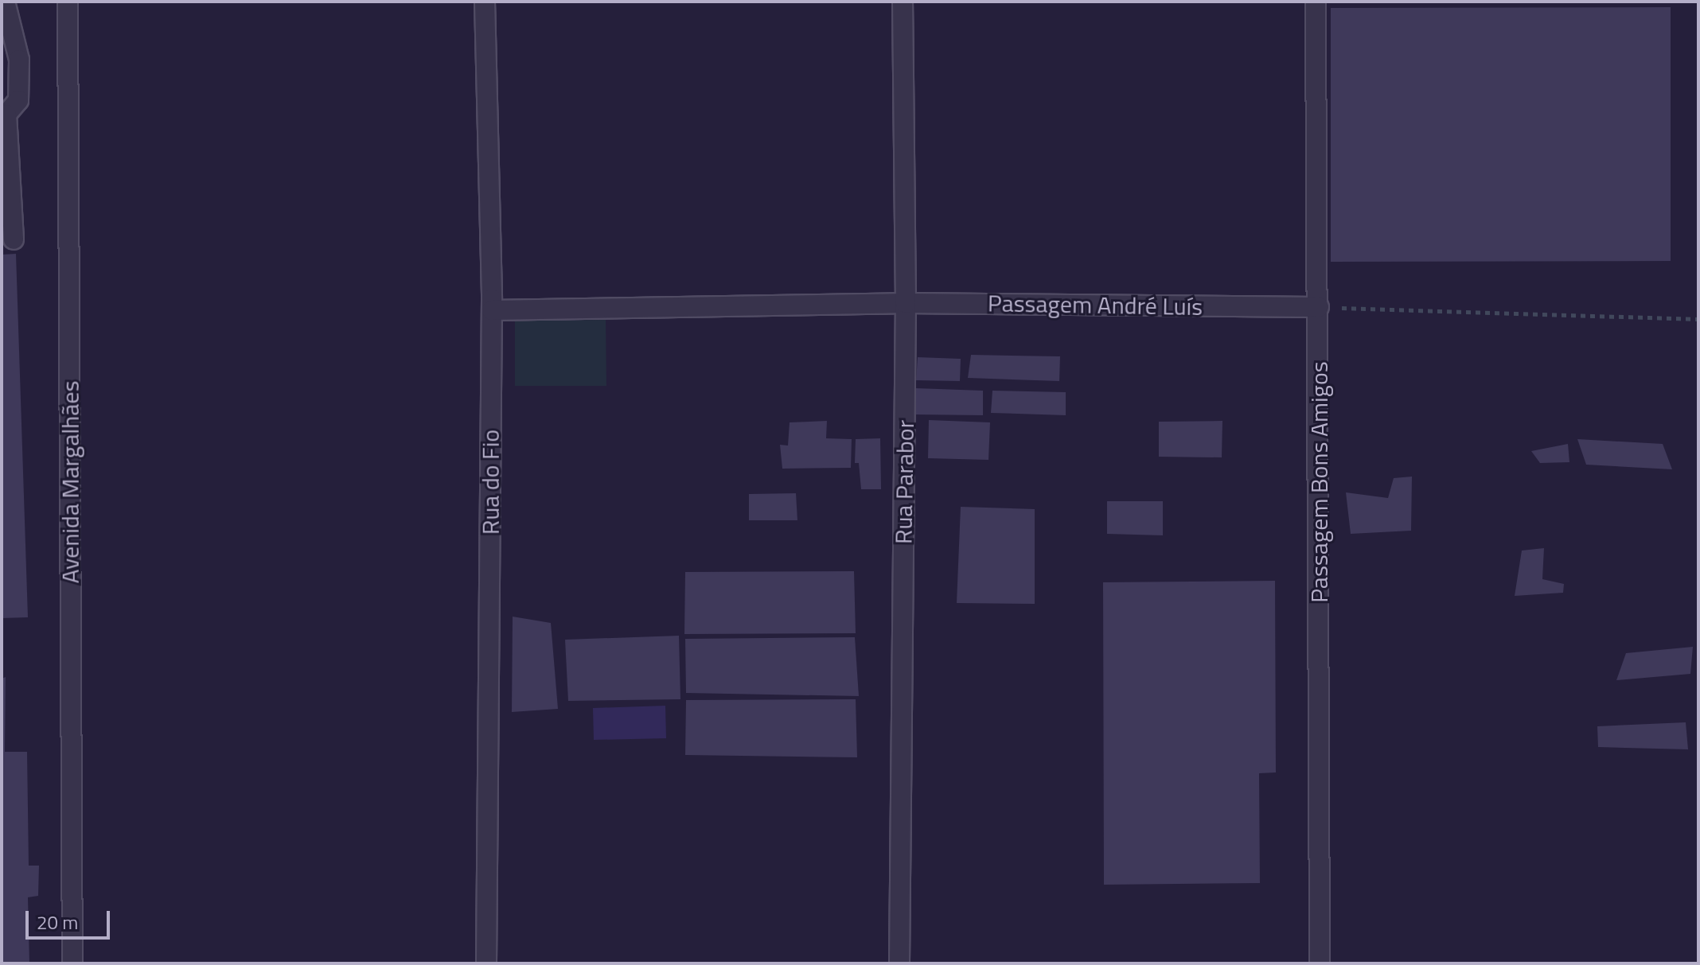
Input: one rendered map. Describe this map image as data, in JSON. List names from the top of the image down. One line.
{"streets":{"street":["Passagem André Luís","Avenida Margalhães","Rua do Fio","Rua Parabor","Passagem Bons Amigos"]},"crossings":[["Passagem André Luís","Rua do Fio"],["Passagem André Luís","Rua Parabor"],["Passagem André Luís","Passagem Bons Amigos"]],"scale_bar":"20 m"}
